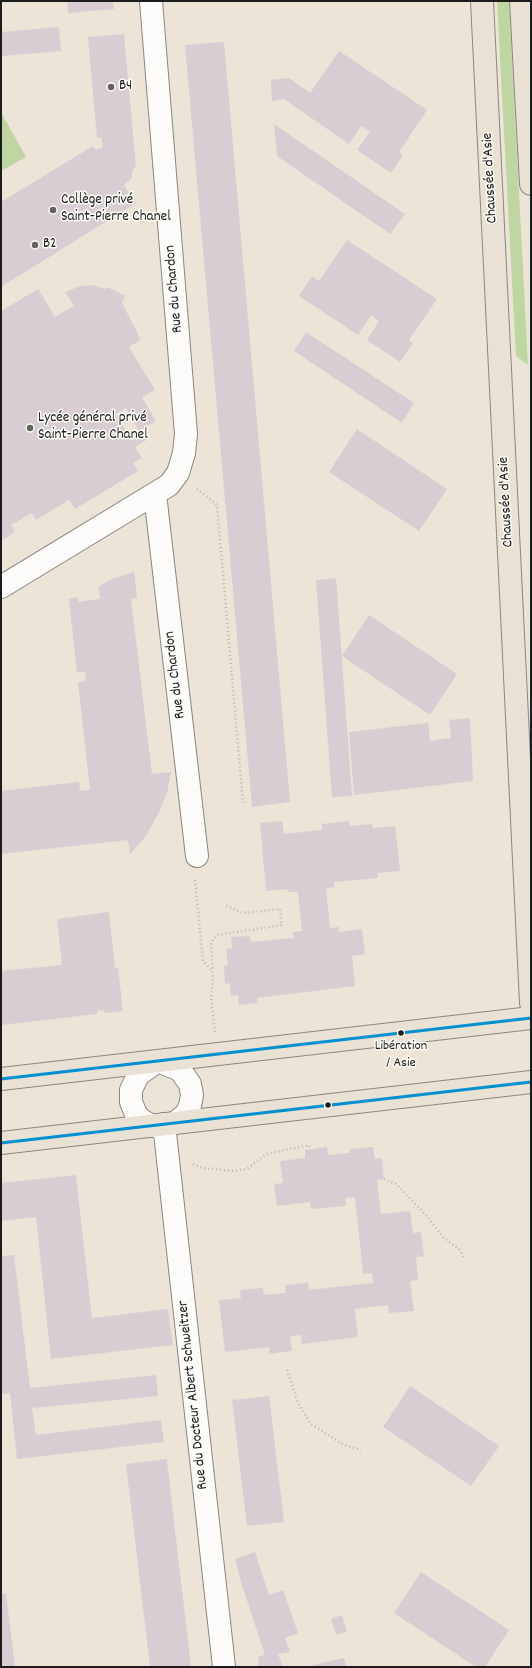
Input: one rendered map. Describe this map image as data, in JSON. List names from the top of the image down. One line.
{"streets":{"main road":["Chaussée d'Asie"],"street":["Rue du Chardon","Rue du Docteur Albert Schweitzer"]},"places":["B4","Collège privé Saint-Pierre Chanel","B2","Lycée général privé Saint-Pierre Chanel","Libération / Asie"]}
